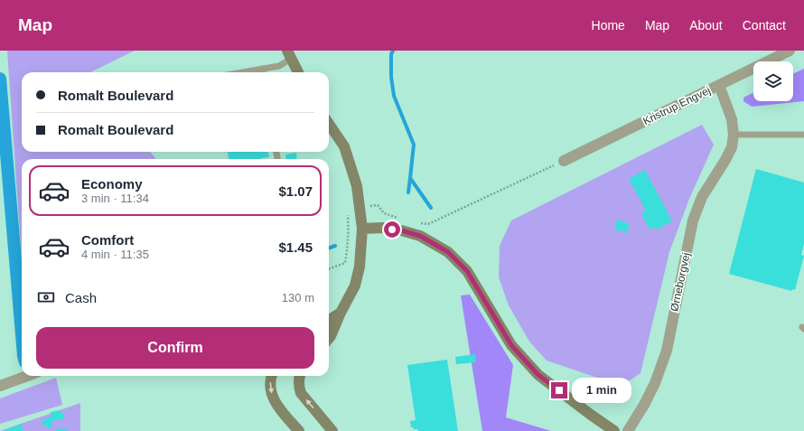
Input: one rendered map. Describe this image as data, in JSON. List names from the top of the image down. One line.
{"streets":{"street":["Kristrup Engvej","Ørneborgvej"]},"crossings":[["Kristrup Engvej","Ørneborgvej"]],"page":{"header":"Map","nav":["Home","Map","About","Contact"],"banner":["Romalt Boulevard","Romalt Boulevard"],"list":[{"name":"Economy","note":"3 min · 11:34","value":"$1.07"},{"name":"Comfort","note":"4 min · 11:35","value":"$1.45"}],"pay":["Cash","130 m"],"buttons":"Confirm","bubble":"1 min"}}
